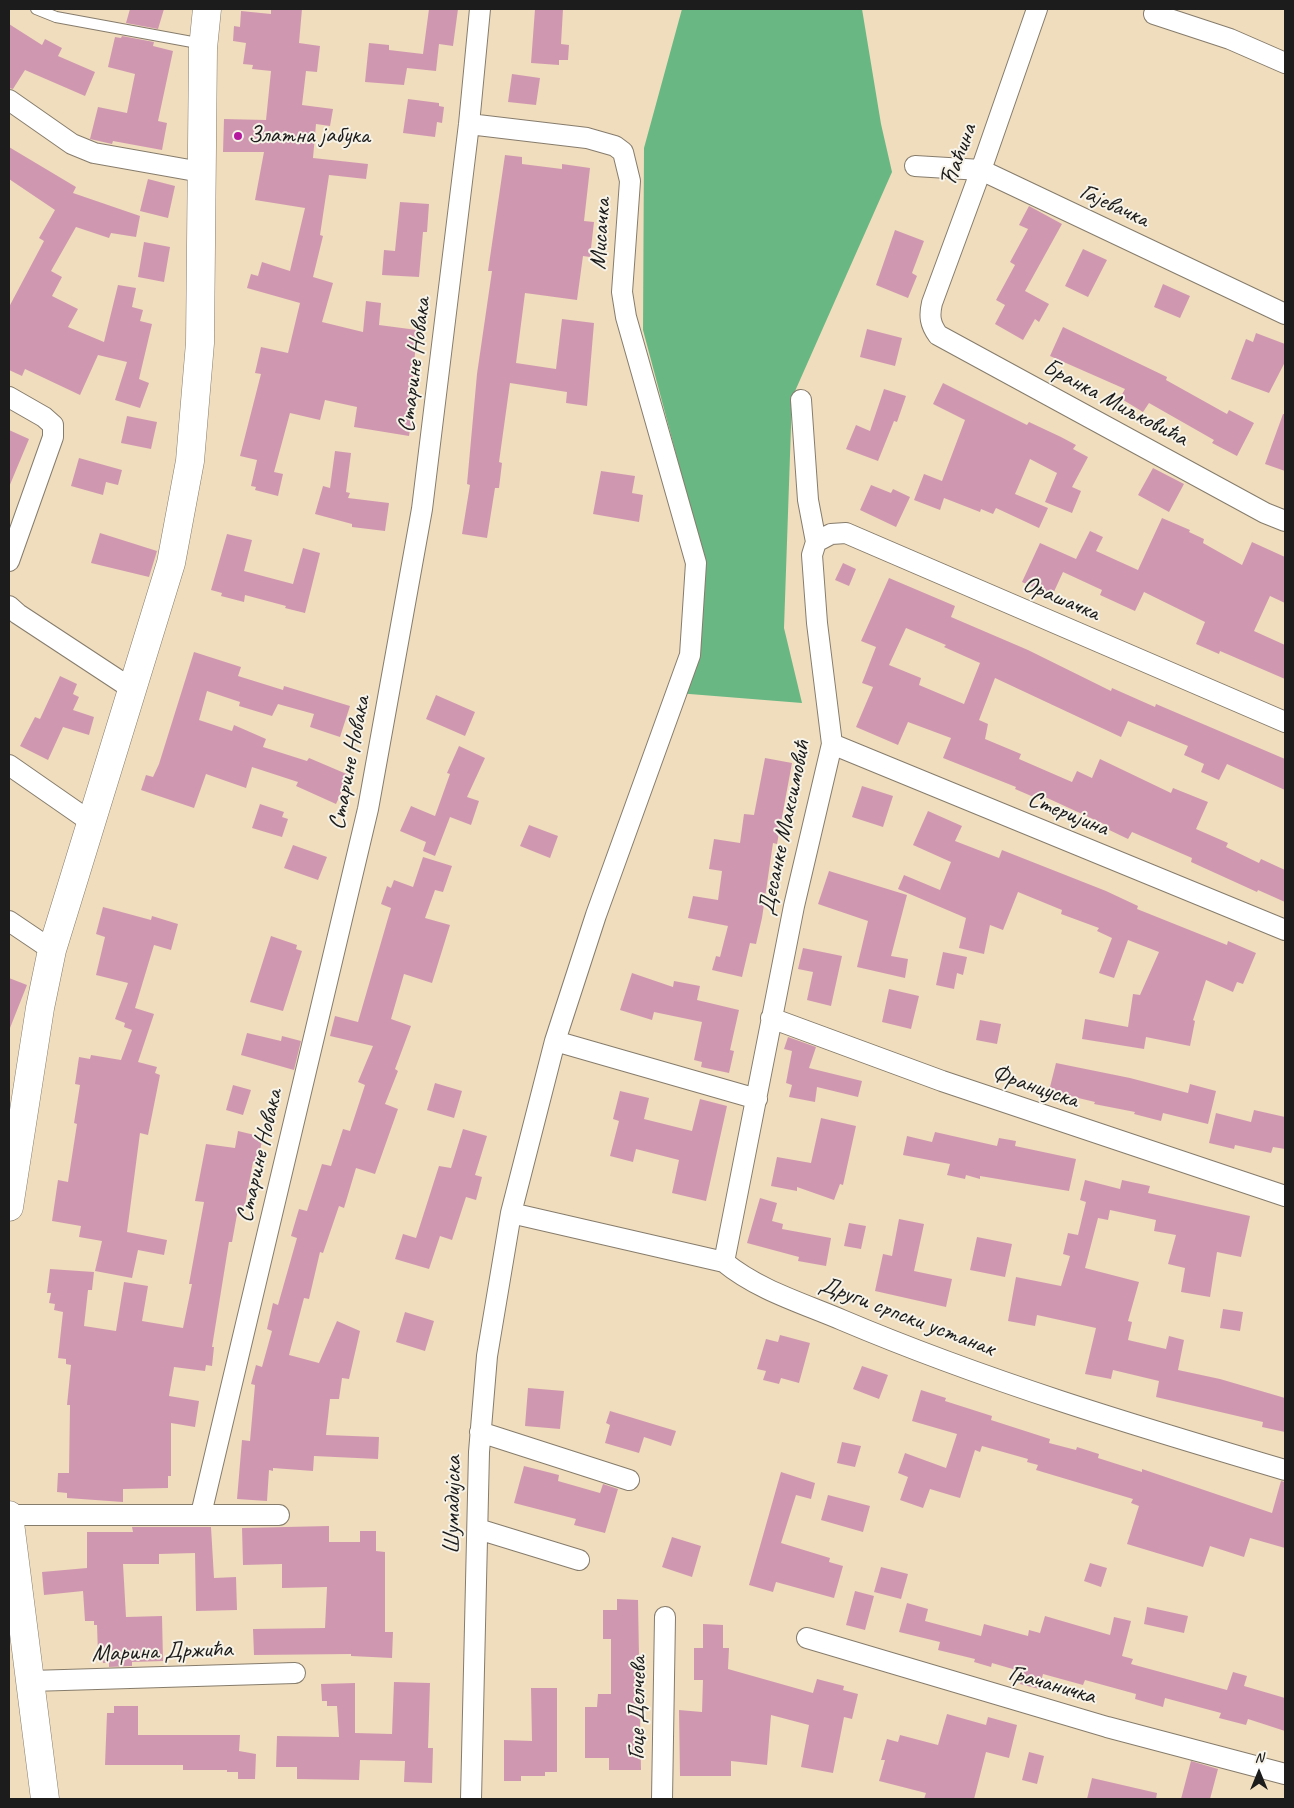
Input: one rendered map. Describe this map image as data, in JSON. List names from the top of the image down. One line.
{"streets":{"street":["Ћаћина","Гајевачка","Мисачка","Старине Новака","Бранка Миљковића","Орашачка","Стеријина","Десанке Максимовић","Француска","Други српски устанак","Шумадијска","Марина Држића","Грачаничка","Гоце Делчева"]},"crossings":[["Ћаћина","Гајевачка"],["Ћаћина","Бранка Миљковића"],["Мисачка","Старине Новака"],["Мисачка","Шумадијска"],["Орашачка","Десанке Максимовић"],["Стеријина","Десанке Максимовић"],["Десанке Максимовић","Француска"],["Десанке Максимовић","Други српски устанак"],["Други српски устанак","Шумадијска"]],"places":["Златна јабука"],"north":"top"}
